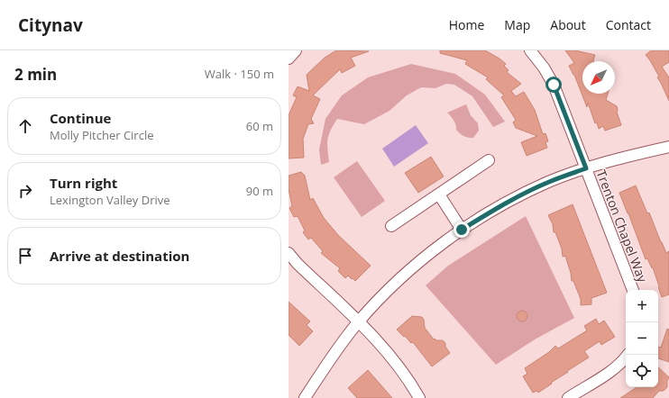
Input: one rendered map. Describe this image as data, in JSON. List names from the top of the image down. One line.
{"streets":{"street":["Trenton Chapel Way"]},"north":"bottom left","page":{"header":"Citynav","nav":["Home","Map","About","Contact"],"heading":["2 min","Walk · 150 m"],"list":[["Continue","Molly Pitcher Circle","60 m"],["Turn right","Lexington Valley Drive","90 m"],"Arrive at destination"],"map_buttons":["+","−"]}}
